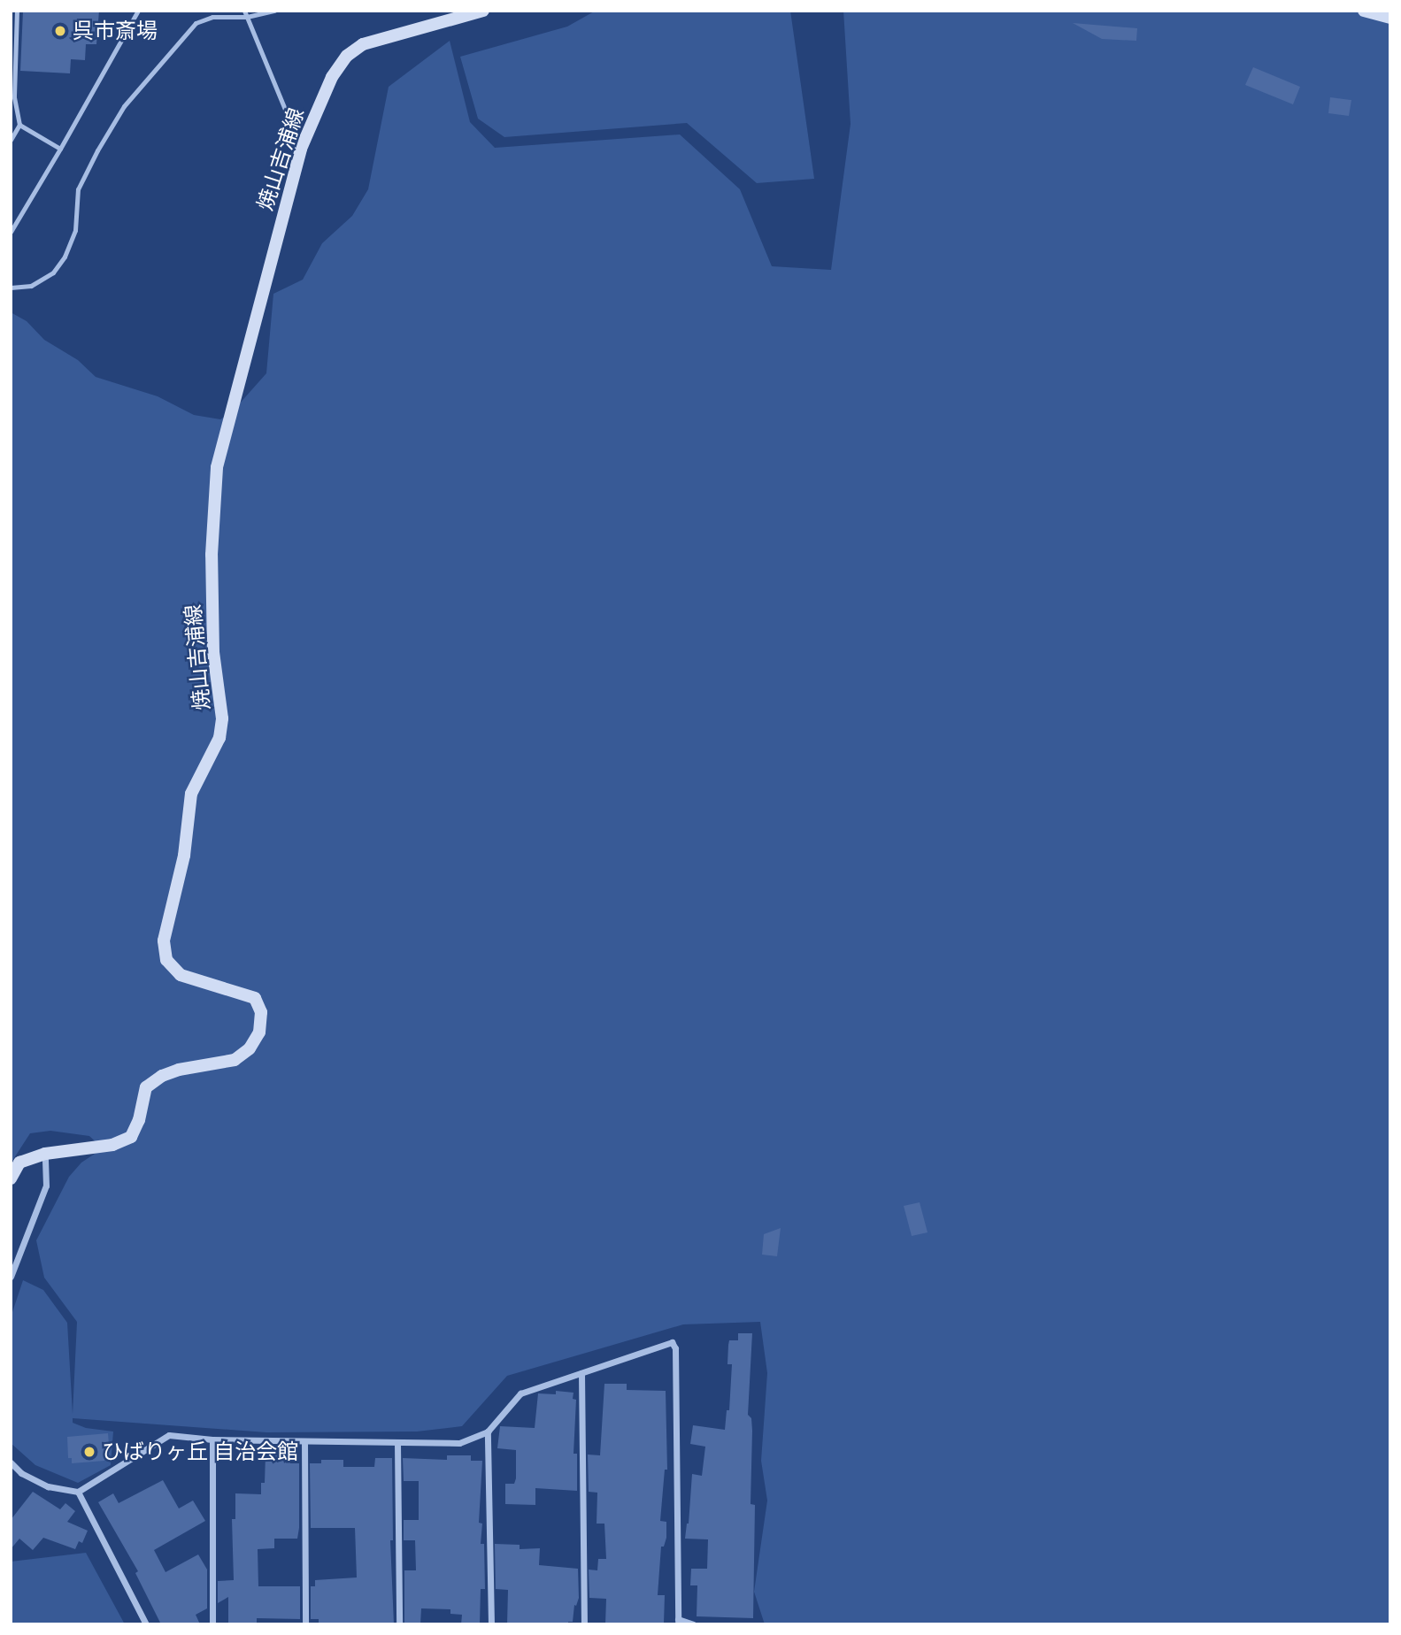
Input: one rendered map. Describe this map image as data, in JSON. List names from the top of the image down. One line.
{"streets":{"main road":["焼山吉浦線"]},"places":["呉市斎場","ひばりヶ丘 自治会館"]}
